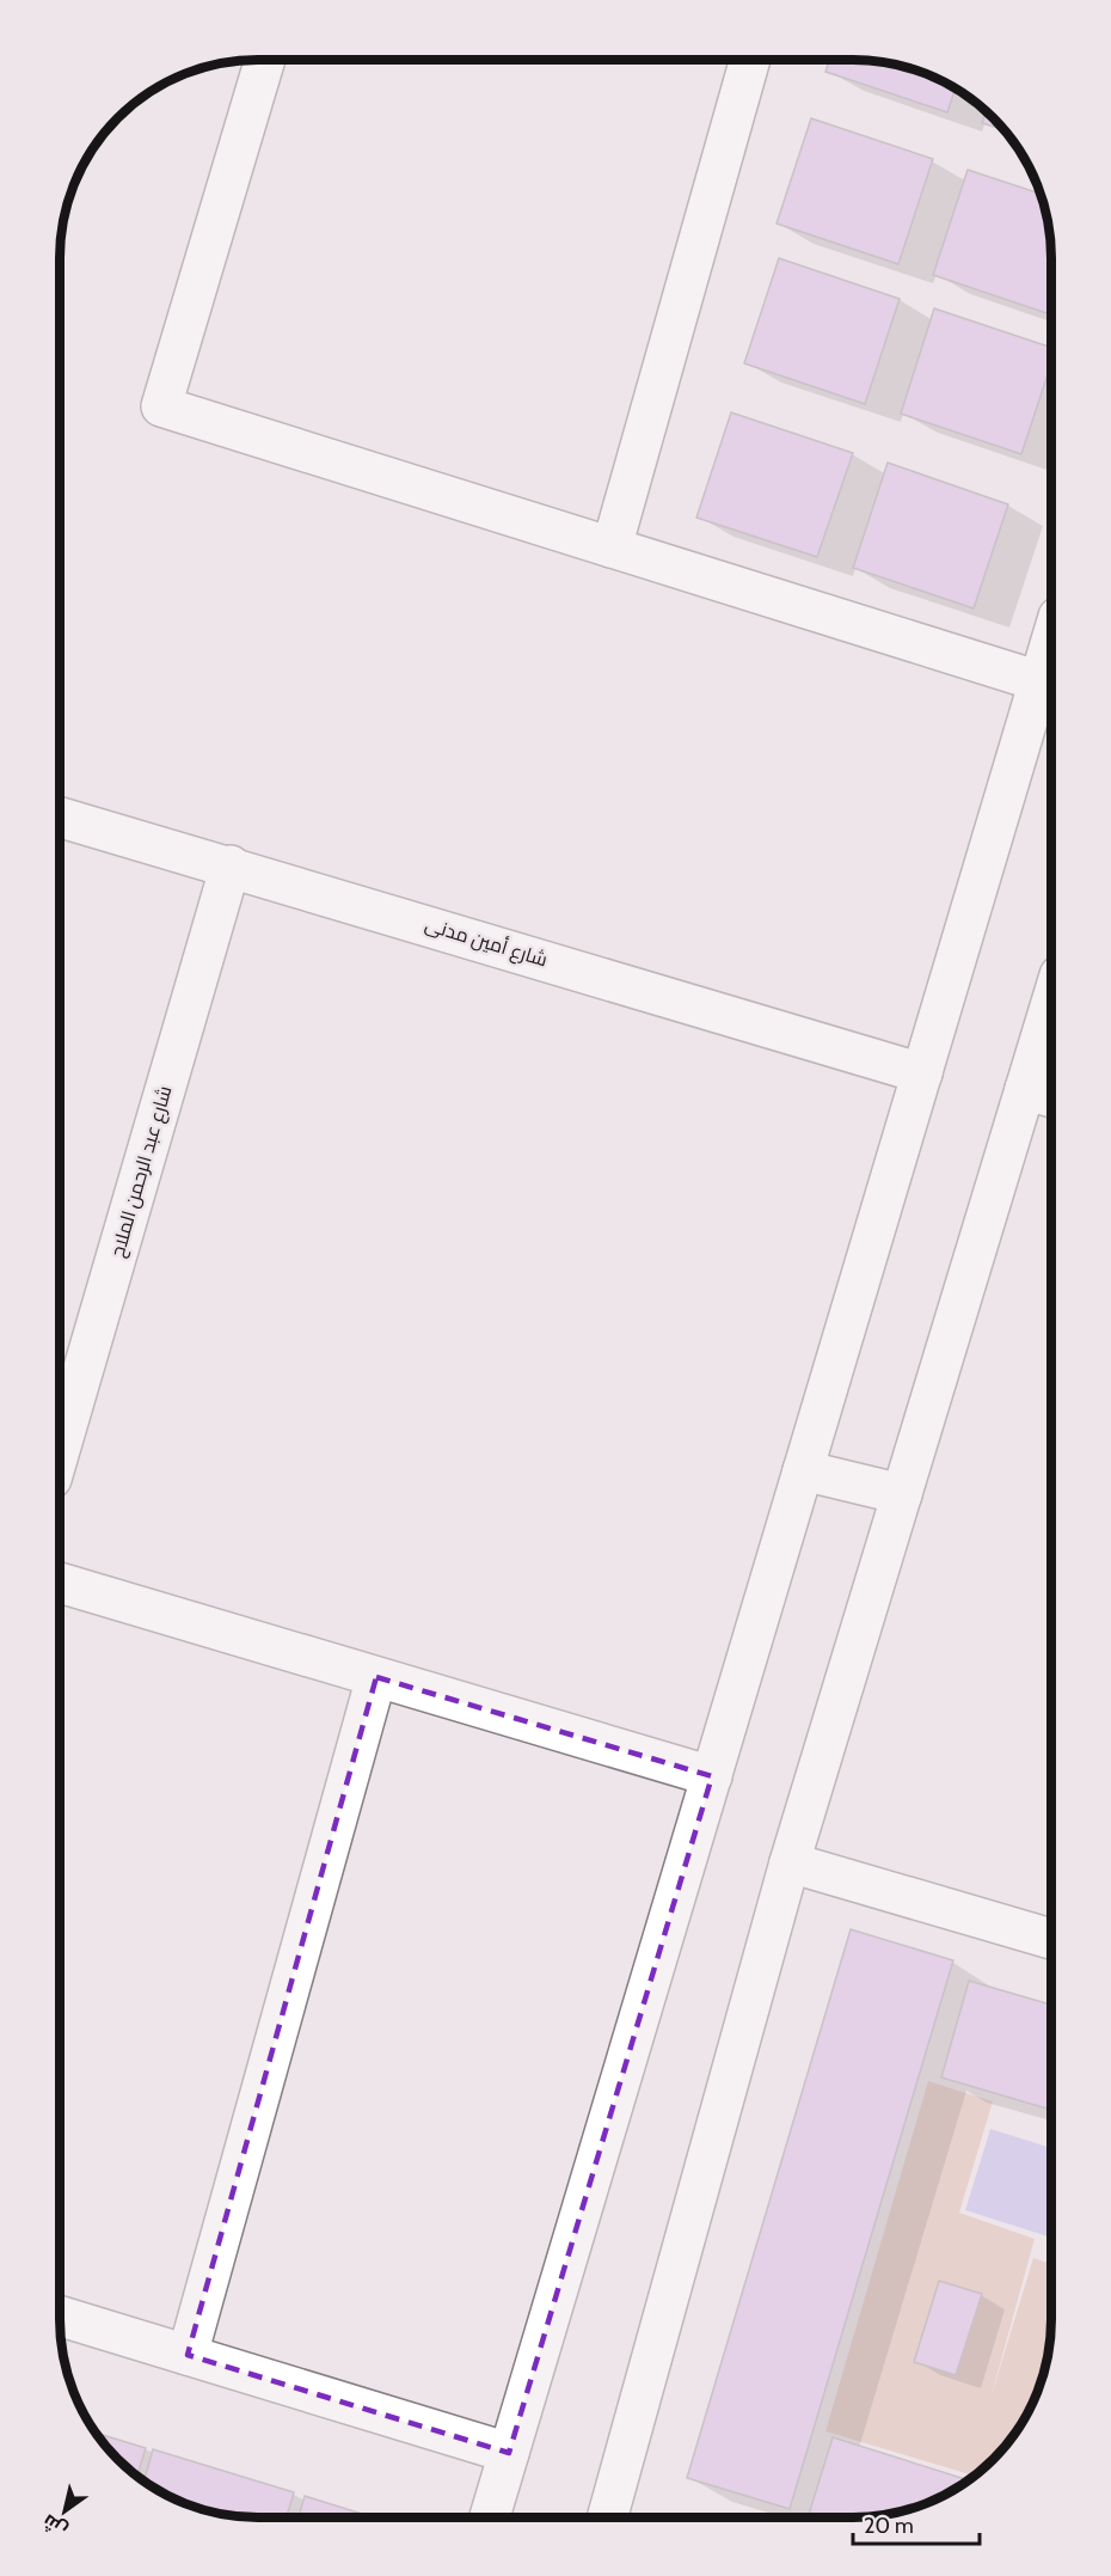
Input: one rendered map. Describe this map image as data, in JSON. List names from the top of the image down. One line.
{"streets":{"street":["شارع أمين مدنى","شارع عبد الرحمن الملاح"]},"crossings":[["شارع أمين مدنى","شارع عبد الرحمن الملاح"]],"scale_bar":"20 m","north":"bottom left"}
